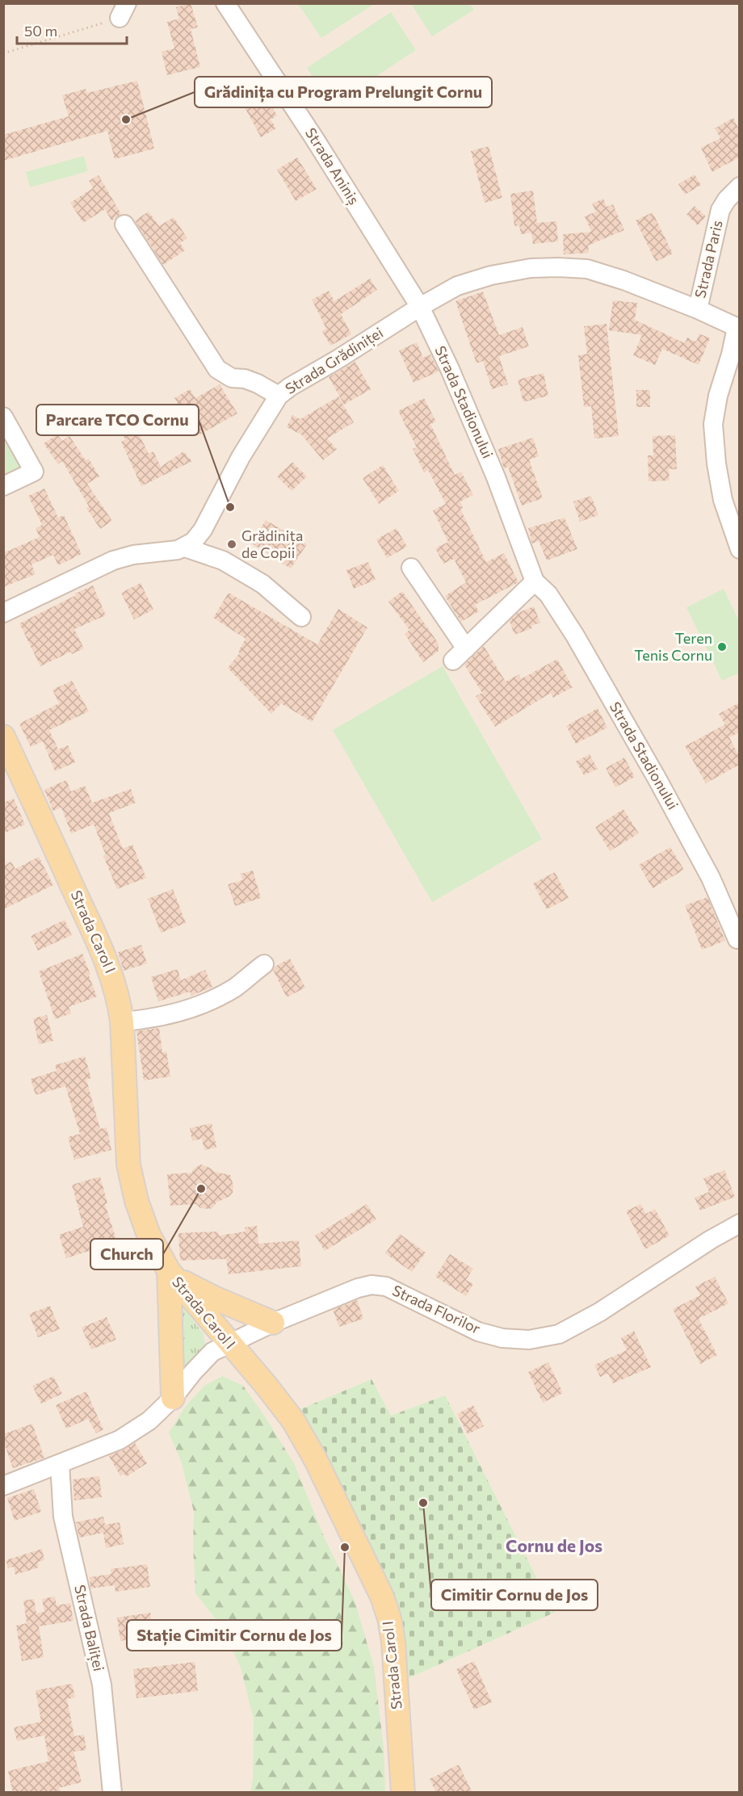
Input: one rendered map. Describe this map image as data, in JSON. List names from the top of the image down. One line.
{"streets":{"main road":["Strada Carol I"],"street":["Strada Aniniș","Strada Paris","Strada Grădiniței","Strada Stadionului","Strada Florilor","Strada Baliței"]},"crossings":[["Strada Aniniș","Strada Grădiniței"],["Strada Aniniș","Strada Stadionului"],["Strada Paris","Strada Grădiniței"],["Strada Grădiniței","Strada Stadionului"],["Strada Carol I","Strada Florilor"],["Strada Florilor","Strada Baliței"]],"districts":["Cornu de Jos"],"places":["Grădinița cu Program Prelungit Cornu","Parcare TCO Cornu","Grădinița de Copii","Teren Tenis Cornu","Church","Cimitir Cornu de Jos","Stație Cimitir Cornu de Jos"],"scale_bar":"50 m"}
